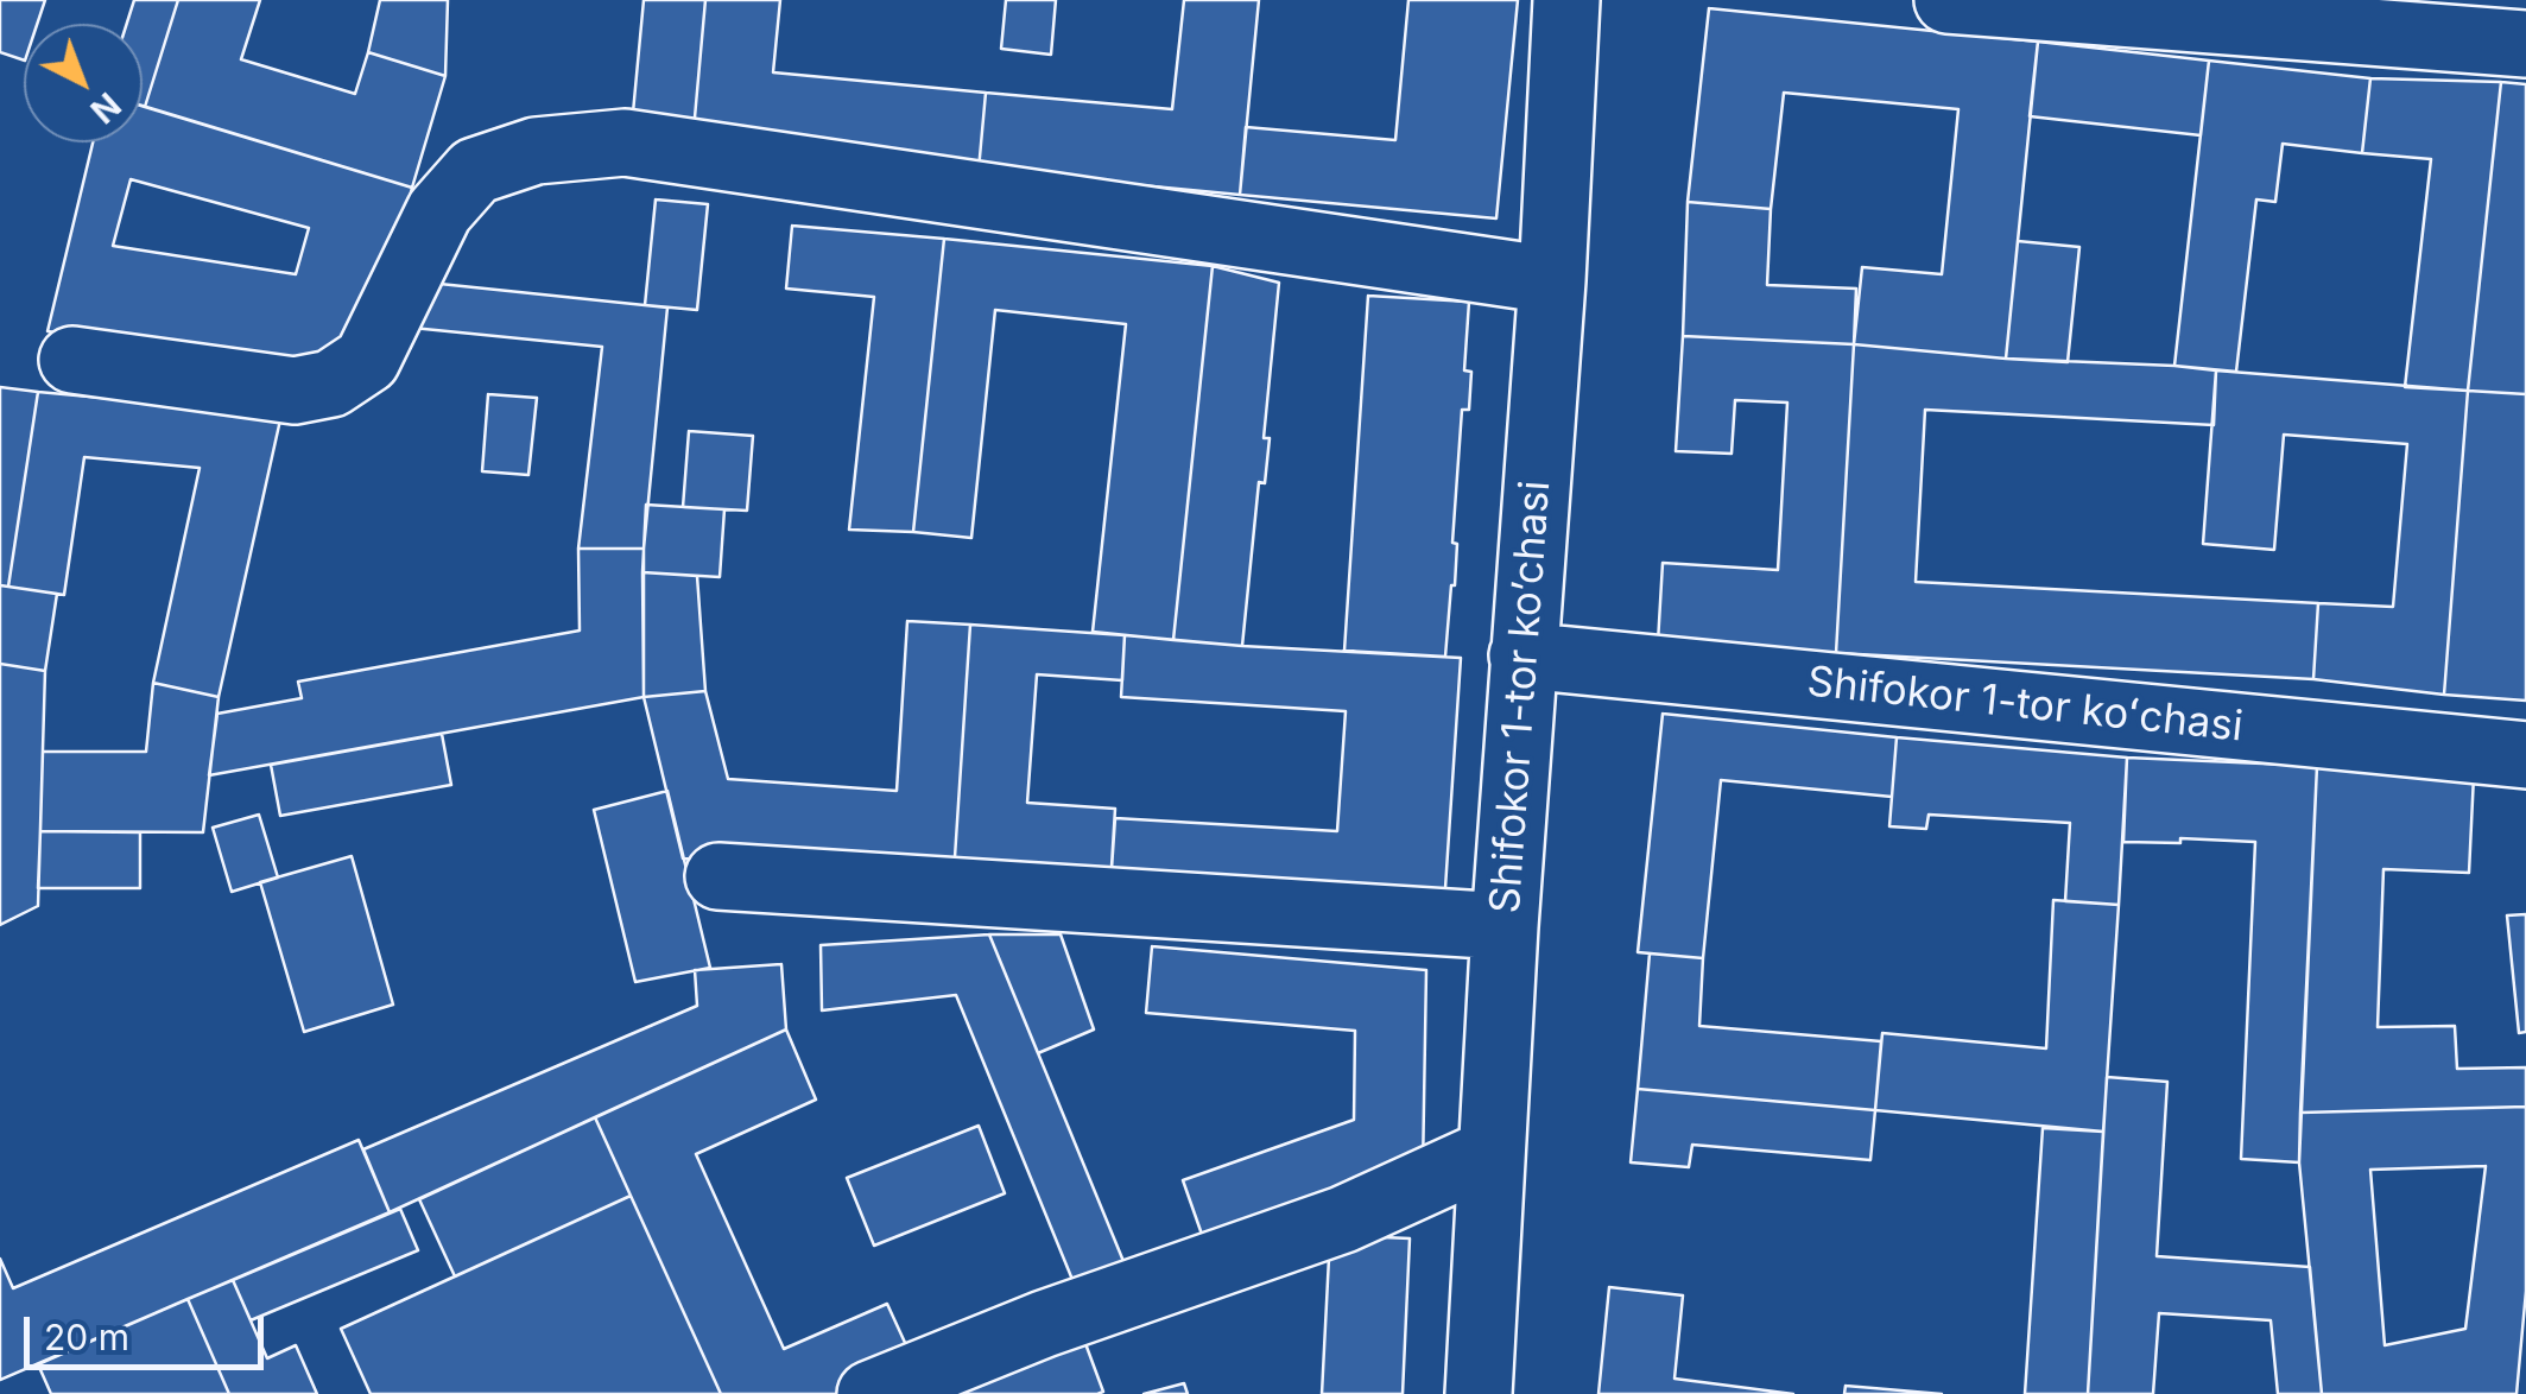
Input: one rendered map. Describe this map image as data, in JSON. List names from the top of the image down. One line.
{"streets":{"street":["Shifokor 1-tor koʼchasi","Shifokor 1-tor koʻchasi"]},"crossings":[["Shifokor 1-tor koʼchasi","Shifokor 1-tor koʻchasi"]],"scale_bar":"20 m","north":"bottom right"}
